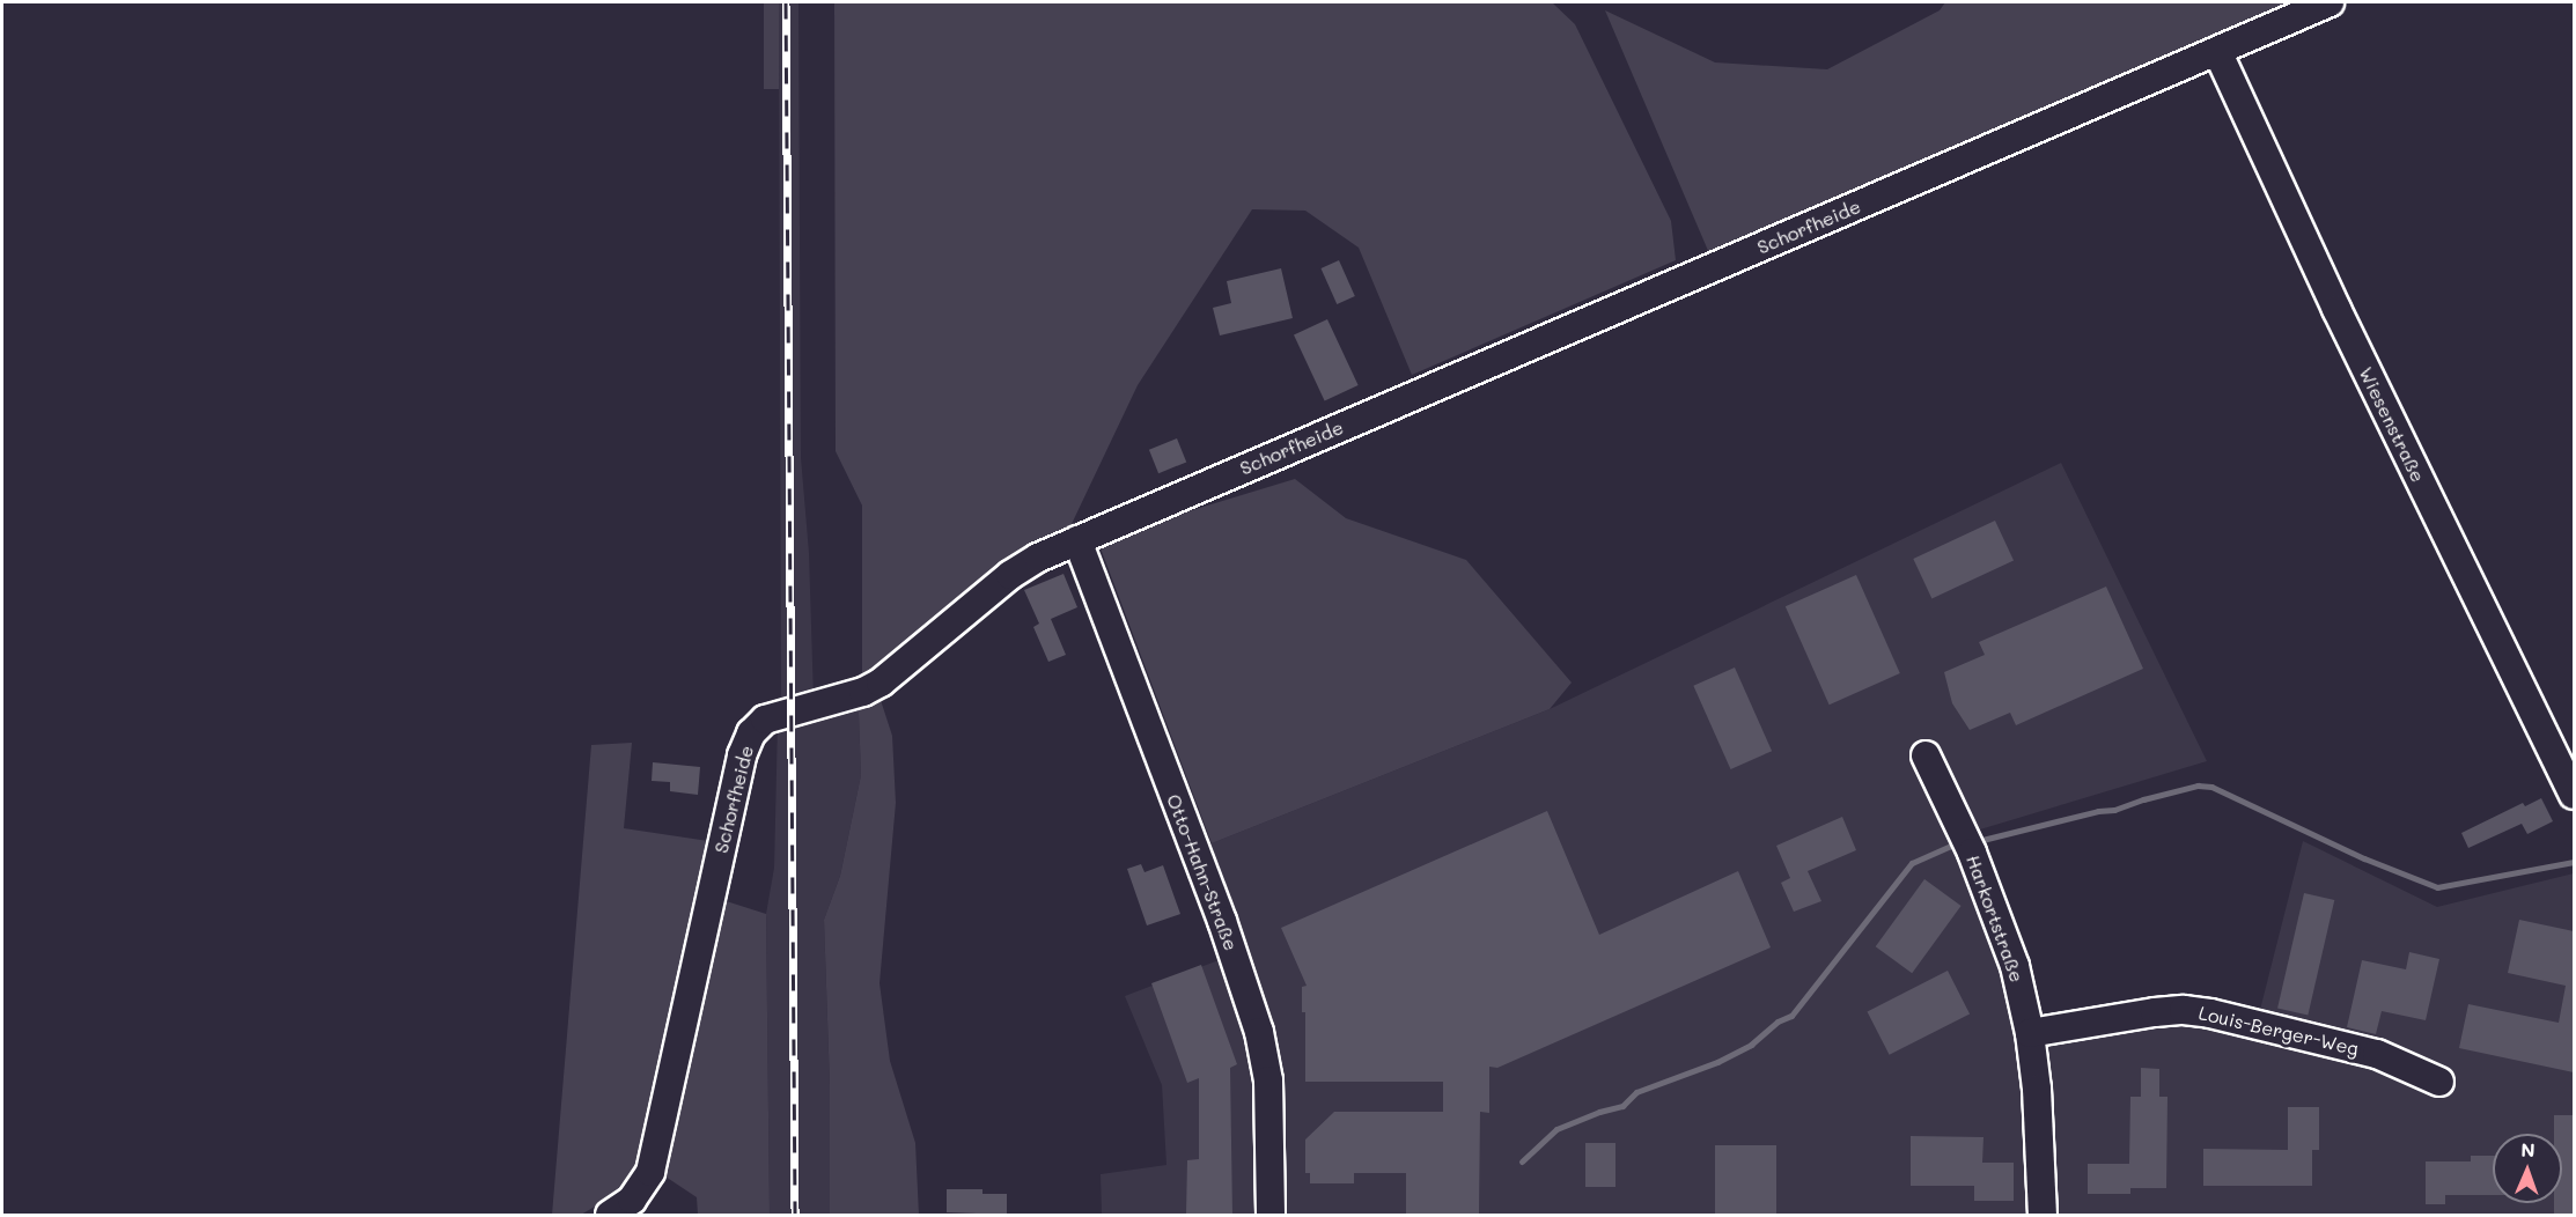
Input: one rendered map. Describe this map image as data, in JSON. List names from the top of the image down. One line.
{"streets":{"street":["Schorfheide","Wiesenstraße","Otto-Hahn-Straße","Harkortstraße","Louis-Berger-Weg"]},"crossings":[["Schorfheide","Wiesenstraße"],["Schorfheide","Otto-Hahn-Straße"],["Harkortstraße","Louis-Berger-Weg"]],"north":"top"}
